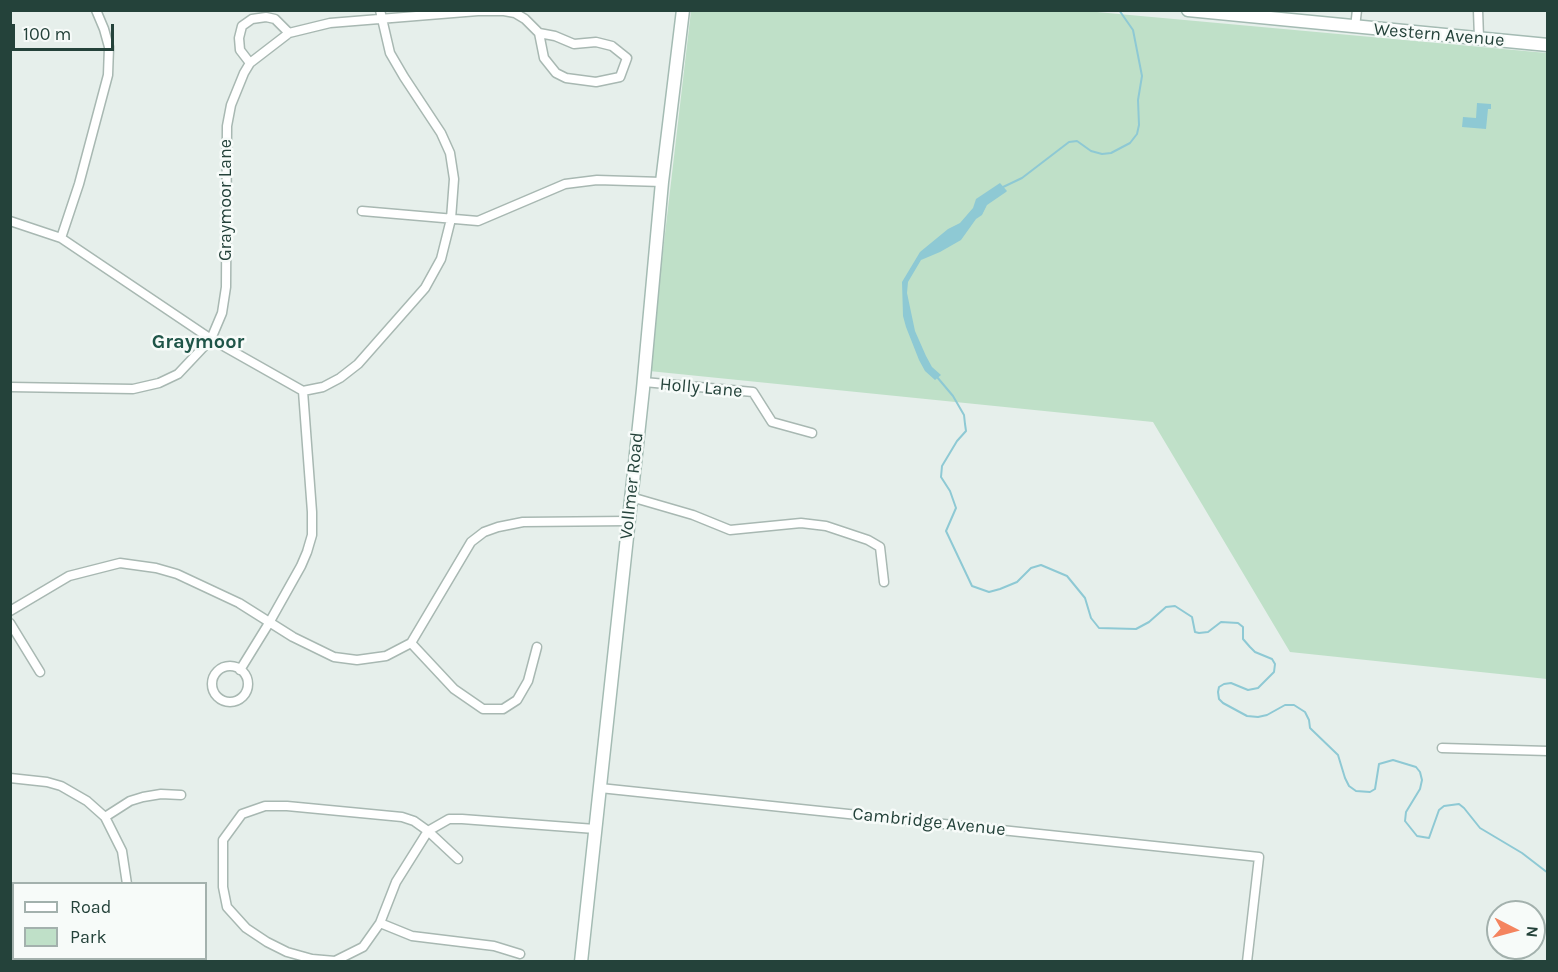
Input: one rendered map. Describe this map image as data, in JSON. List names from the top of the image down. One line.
{"streets":{"main road":["Western Avenue","Vollmer Road"],"street":["Graymoor Lane","Holly Lane","Cambridge Avenue"]},"crossings":[["Holly Lane","Vollmer Road"],["Vollmer Road","Cambridge Avenue"]],"districts":["Graymoor"],"legend":["Road","Park"],"scale_bar":"100 m","north":"right"}
